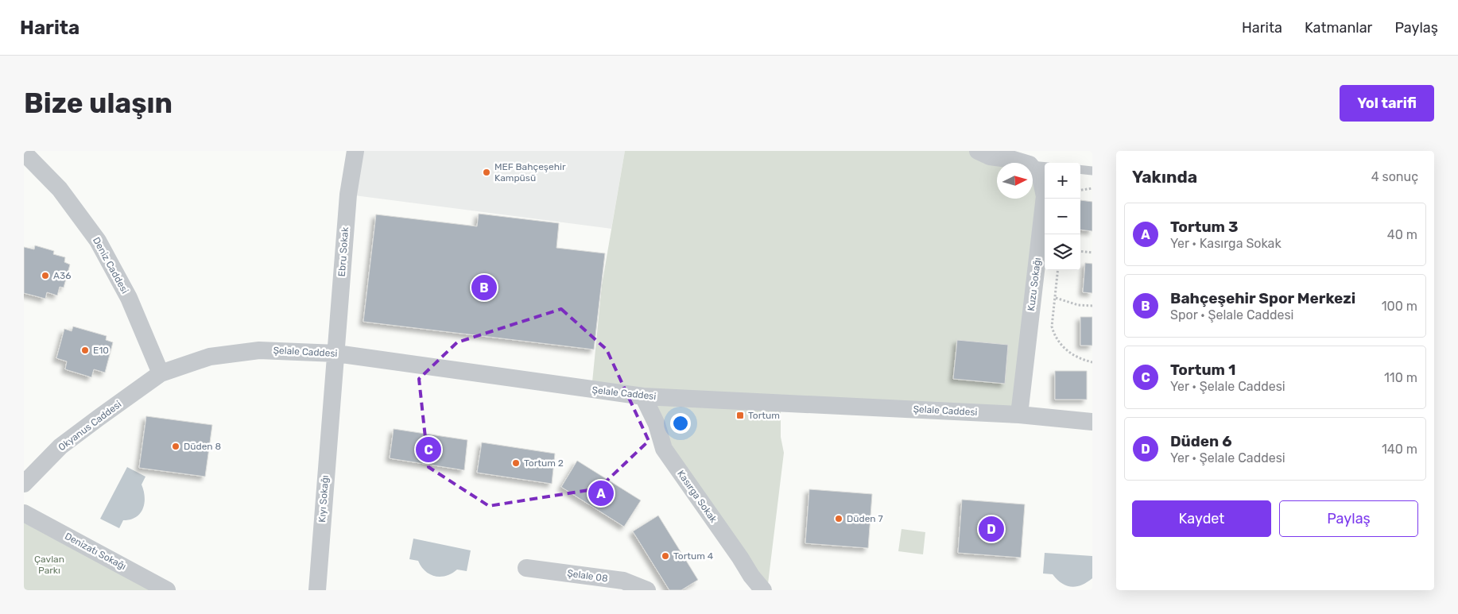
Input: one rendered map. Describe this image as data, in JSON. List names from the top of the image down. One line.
{"streets":{"street":["Ebru Sokak","Deniz Caddesi","Kuzu Sokağı","Şelale Caddesi","Okyanus Caddesi","Kasırga Sokak","Kıyı Sokağı","Denizatı Sokağı","Şelale 08"]},"crossings":[["Ebru Sokak","Şelale Caddesi"],["Ebru Sokak","Kıyı Sokağı"],["Deniz Caddesi","Şelale Caddesi"],["Deniz Caddesi","Okyanus Caddesi"],["Kuzu Sokağı","Şelale Caddesi"],["Şelale Caddesi","Okyanus Caddesi"],["Şelale Caddesi","Kasırga Sokak"]],"parks":["Çavlan Parkı"],"places":{"other":["MEF Bahçeşehir Kampüsü","A36","E10","Düden 8","Tortum 2","Düden 7","Tortum 4"],"transit":["Tortum"]},"north":"right","page":{"header":"Harita","nav":["Harita","Katmanlar","Paylaş"],"buttons":["Yol tarifi",["Kaydet","Paylaş"]],"title":"Bize ulaşın","heading":["Yakında","4 sonuç"],"map_buttons":["+","−"],"list":[{"mark":"A","name":"Tortum 3","note":"Yer · Kasırga Sokak","value":"40 m"},{"mark":"B","name":"Bahçeşehir Spor Merkezi","note":"Spor · Şelale Caddesi","value":"100 m"},{"mark":"C","name":"Tortum 1","note":"Yer · Şelale Caddesi","value":"110 m"},{"mark":"D","name":"Düden 6","note":"Yer · Şelale Caddesi","value":"140 m"}],"pins":["B","C","A","D"]}}
